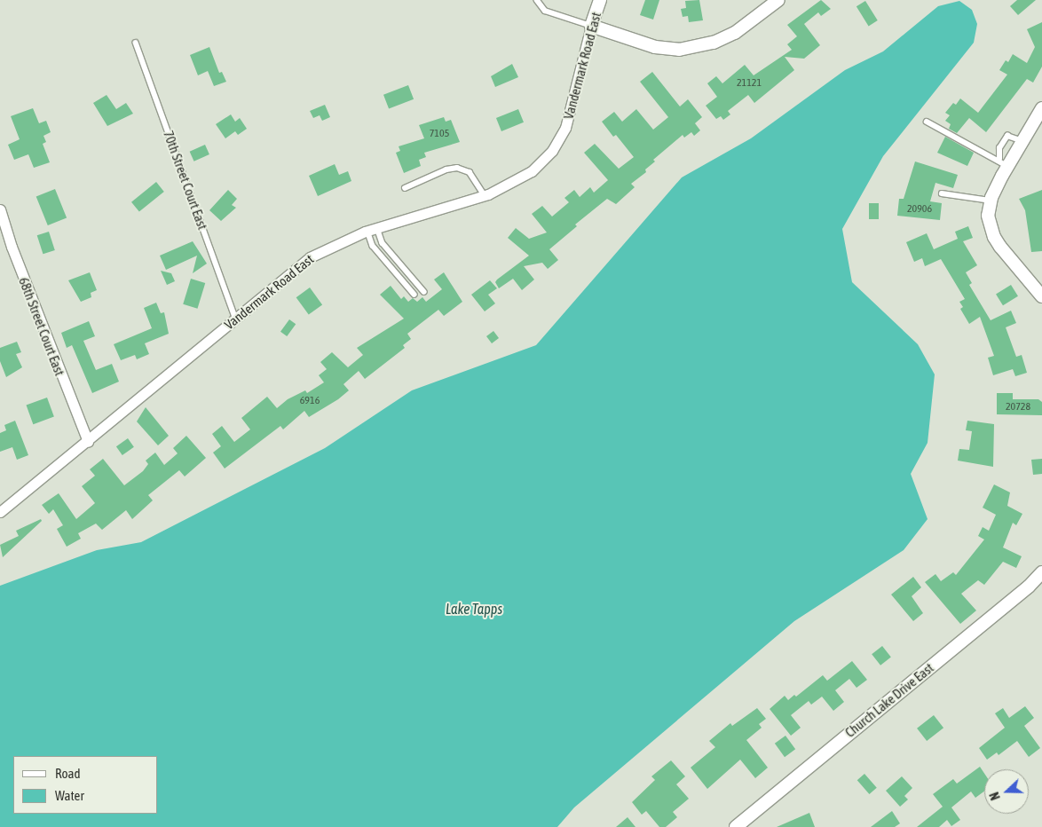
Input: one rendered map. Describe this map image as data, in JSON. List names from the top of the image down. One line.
{"streets":{"street":["Vandermark Road East","68th Street Court East","Church Lake Drive East"],"lane":["70th Street Court East"]},"crossings":[["Vandermark Road East","70th Street Court East"],["Vandermark Road East","68th Street Court East"]],"water":["Lake Tapps"],"house_numbers":["21121","7105","20906","6916","20728"],"legend":["Road","Water"],"north":"left"}
